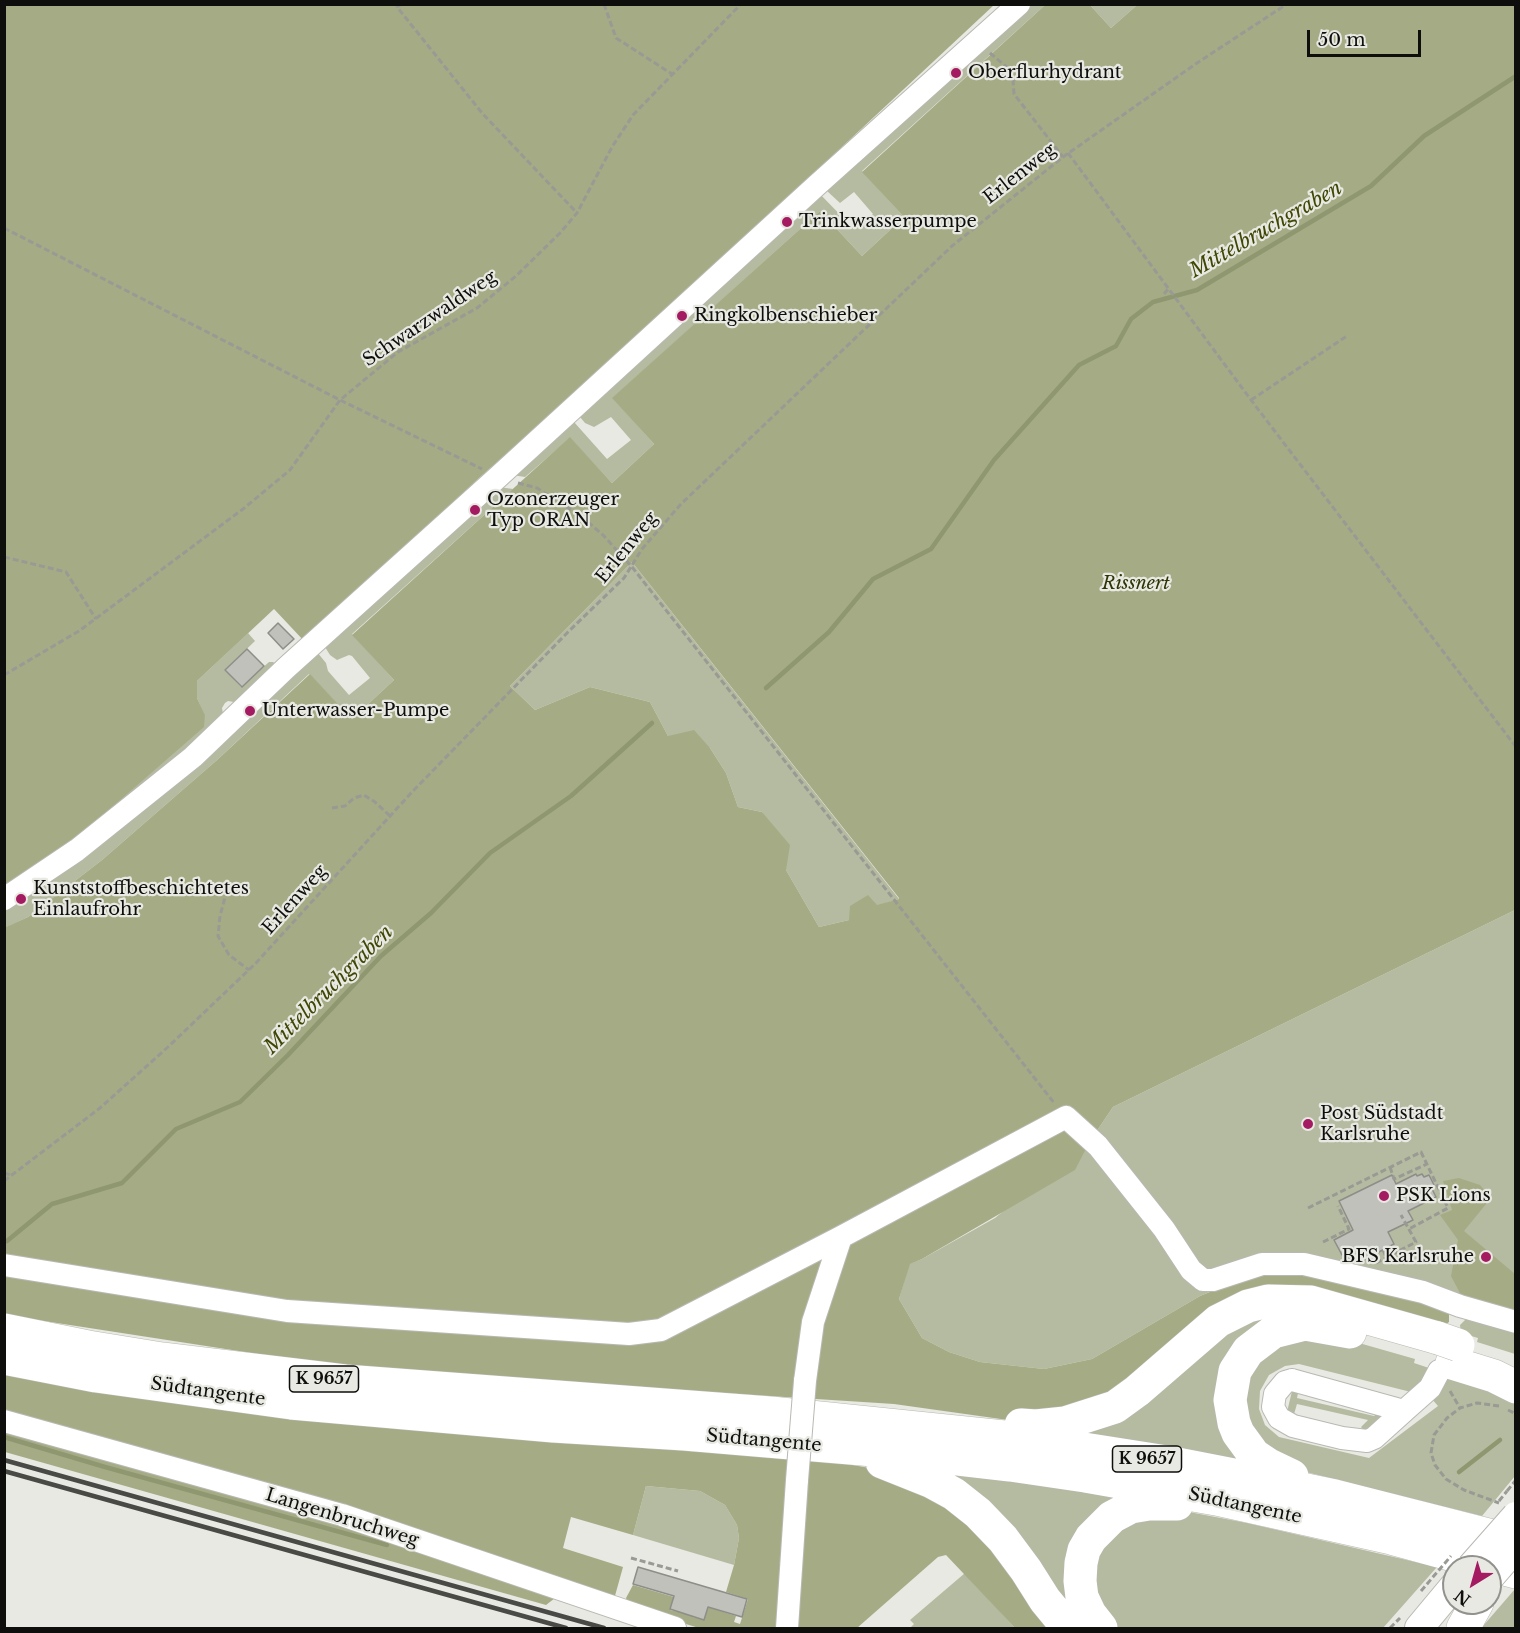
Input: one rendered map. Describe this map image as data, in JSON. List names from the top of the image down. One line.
{"streets":{"highway":["K 9657","Südtangente"],"lane":["Langenbruchweg"],"path":["Erlenweg","Schwarzwaldweg"]},"water":["Mittelbruchgraben"],"parks":["Rissnert"],"places":["Oberflurhydrant","Trinkwasserpumpe","Ringkolbenschieber","Ozonerzeuger Typ ORAN","Unterwasser-Pumpe","Kunststoffbeschichtetes Einlaufrohr","Post Südstadt Karlsruhe","PSK Lions","BFS Karlsruhe"],"scale_bar":"50 m","north":"bottom left"}
